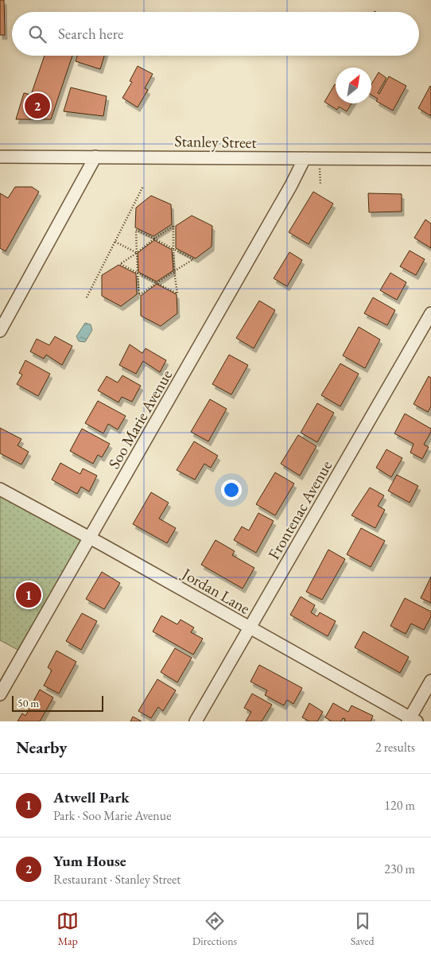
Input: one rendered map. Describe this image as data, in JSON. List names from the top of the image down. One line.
{"streets":{"street":["Stanley Street","Soo Marie Avenue","Frontenac Avenue","Jordan Lane"]},"crossings":[["Stanley Street","Soo Marie Avenue"],["Soo Marie Avenue","Jordan Lane"],["Frontenac Avenue","Jordan Lane"]],"scale_bar":"50 m","north":"top right","page":{"search":"Search here","pins":["2","1"],"scale":"50 m","heading":["Nearby","2 results"],"list":[{"mark":"1","name":"Atwell Park","note":"Park · Soo Marie Avenue","value":"120 m"},{"mark":"2","name":"Yum House","note":"Restaurant · Stanley Street","value":"230 m"}],"nav":["Map","Directions","Saved"]}}
